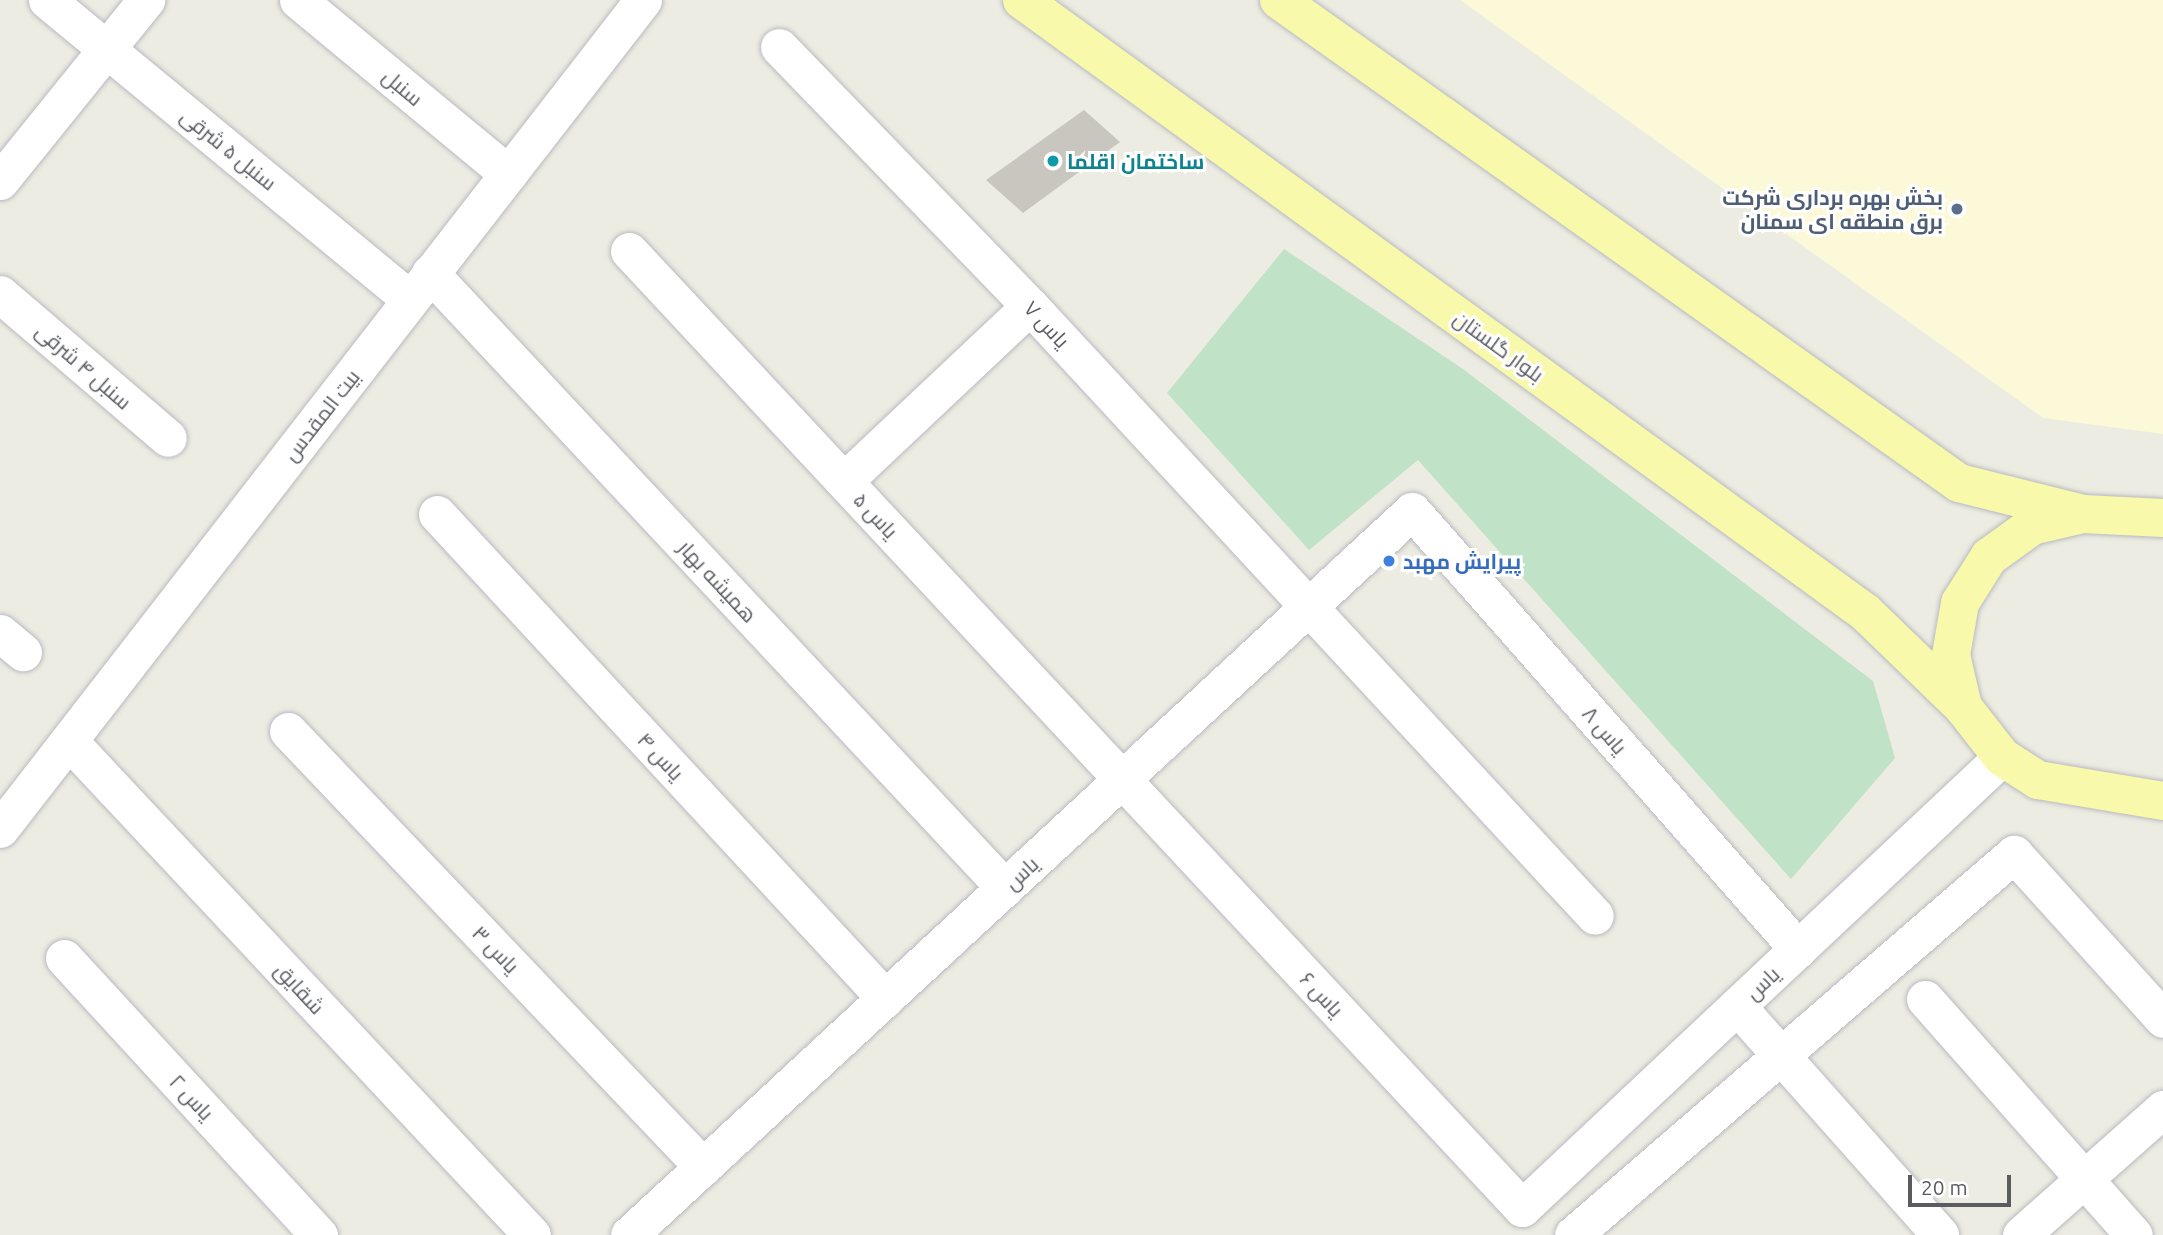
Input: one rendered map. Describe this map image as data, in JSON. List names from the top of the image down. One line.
{"streets":{"main road":["بلوار گلستان"],"street":["سنبل","سنبل ۵ شرقی","یاس ۷","سنبل ۴ شرقی","بیت المقدس","یاس ۵","همیشه بهار","یاس ۸","یاس ۴","یاس","یاس ۳","شقایق","یاس ۶","یاس ۲"]},"crossings":[["سنبل","بیت المقدس"],["سنبل ۵ شرقی","بیت المقدس"],["سنبل ۵ شرقی","همیشه بهار"],["یاس ۷","یاس"],["بلوار گلستان","یاس"],["بیت المقدس","همیشه بهار"],["بیت المقدس","شقایق"],["یاس ۵","یاس"],["یاس ۵","یاس ۶"],["همیشه بهار","یاس"],["یاس ۸","یاس"],["یاس ۴","یاس"],["یاس","یاس ۳"],["یاس","یاس ۶"]],"places":["ساختمان اقلما","بخش بهره برداری شرکت برق منطقه ای سمنان","پیرایش مهبد"],"scale_bar":"20 m"}
